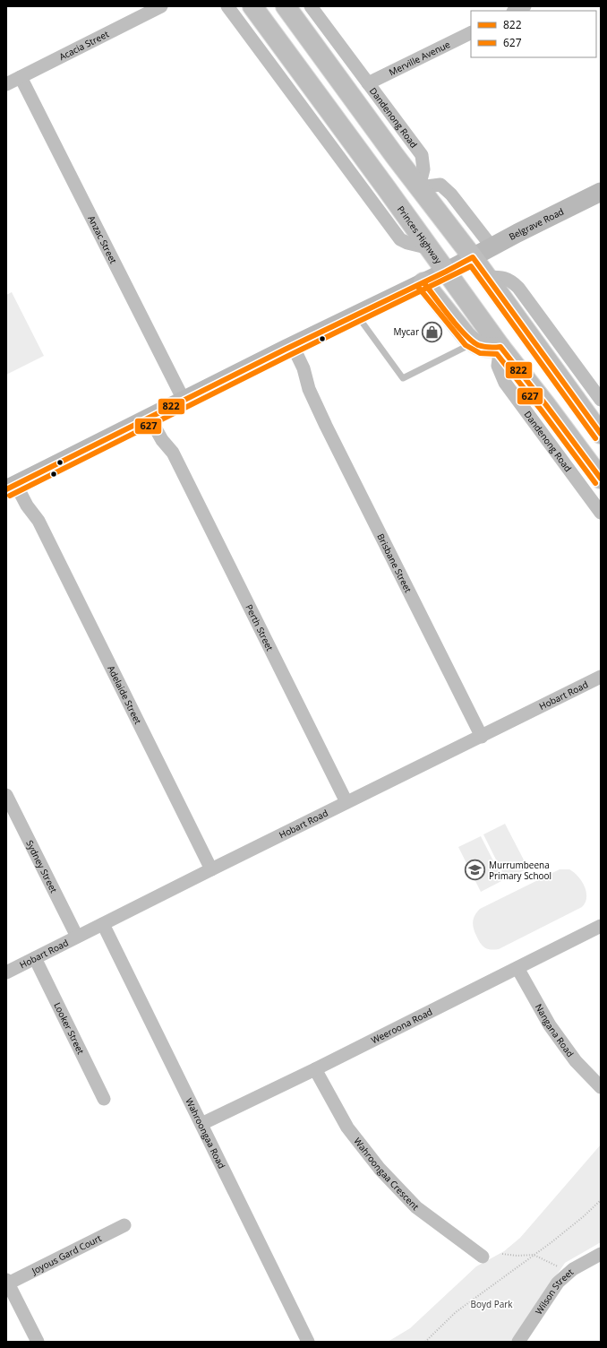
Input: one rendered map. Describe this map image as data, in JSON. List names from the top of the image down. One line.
{"streets":{"highway":["Princes Highway"],"main road":["Belgrave Road"],"street":["Acacia Street","Merville Avenue","Dandenong Road","Anzac Street","Brisbane Street","Perth Street","Adelaide Street","Hobart Road","Sydney Street","Weeroona Road","Looker Street","Nangana Road","Wahroongaa Road","Wahroongaa Crescent","Joyous Gard Court","Wilson Street"]},"crossings":[["Acacia Street","Anzac Street"],["Merville Avenue","Dandenong Road"],["Dandenong Road","Princes Highway"],["Belgrave Road","Princes Highway"],["Belgrave Road","Anzac Street"],["Belgrave Road","Brisbane Street"],["Belgrave Road","Perth Street"],["Belgrave Road","Adelaide Street"],["Brisbane Street","Hobart Road"],["Perth Street","Hobart Road"],["Adelaide Street","Hobart Road"],["Hobart Road","Sydney Street"],["Hobart Road","Looker Street"],["Hobart Road","Wahroongaa Road"],["Weeroona Road","Nangana Road"],["Weeroona Road","Wahroongaa Road"],["Weeroona Road","Wahroongaa Crescent"]],"parks":["Boyd Park"],"places":{"shop":["Mycar"],"school or university":["Murrumbeena Primary School"]},"lines":["transit line 822","transit line 627"],"legend":["822","627"]}
